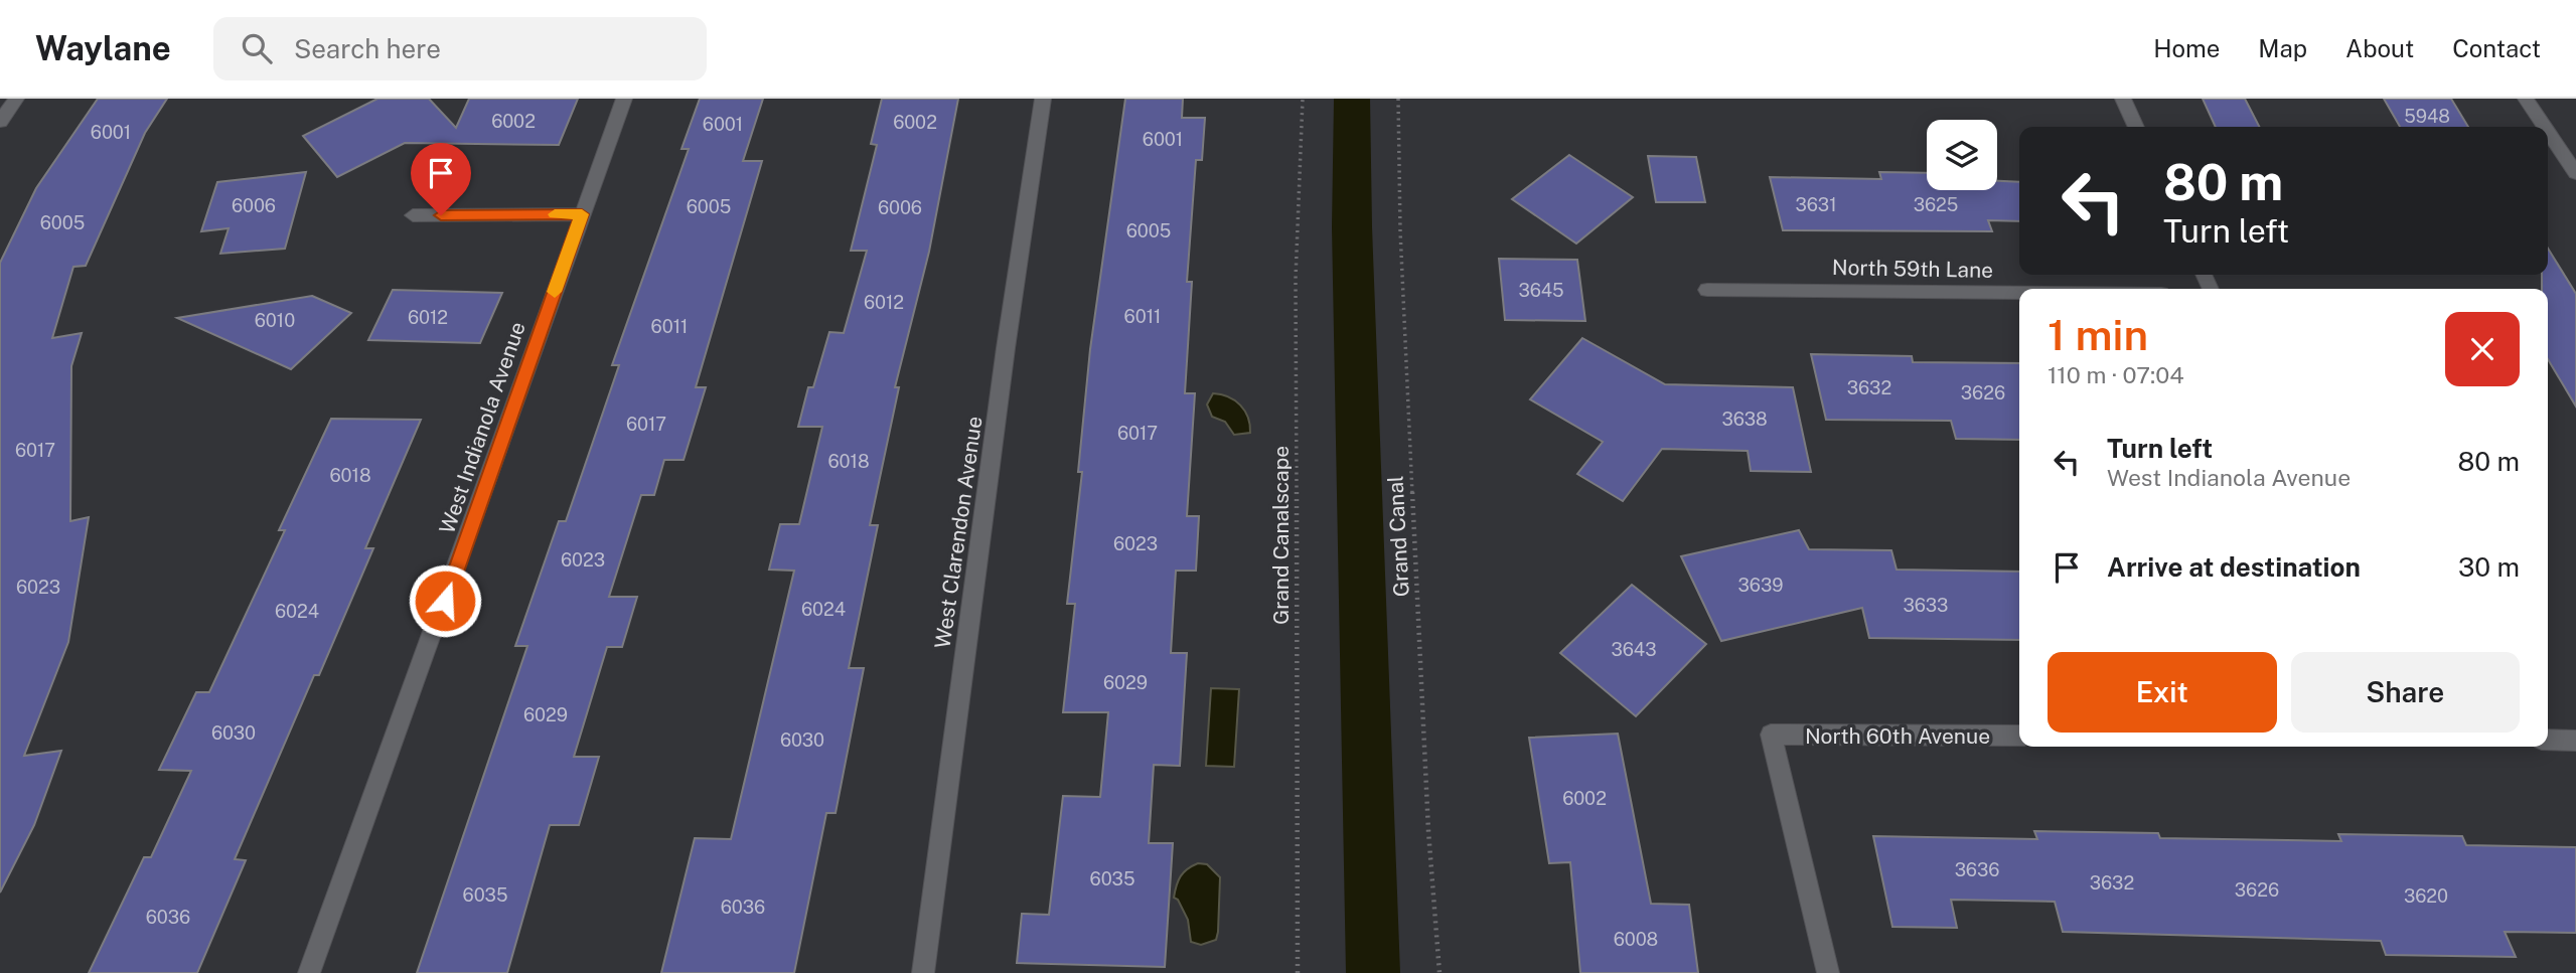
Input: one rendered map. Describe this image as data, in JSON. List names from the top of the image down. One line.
{"streets":{"street":["North 59th Lane","West Indianola Avenue","West Clarendon Avenue","North 60th Avenue"],"path":["Grand Canalscape","Grand Canal"]},"house_numbers":["5948","6002","6002","6001","6001","6001","3631","3625","6006","6005","6006","6005","6005","3645","6012","6011","6012","6010","6011","3632","3626","3638","6017","6017","6017","6018","6018","6023","6023","3639","6023","3633","6024","6024","3643","6029","6029","6030","6030","6002","3636","6035","3632","3626","6035","3620","6036","6036","6008"],"page":{"header":"Waylane","search":"Search here","nav":["Home","Map","About","Contact"],"turn":["80 m","Turn left"],"heading":["1 min","110 m · 07:04"],"list":[{"name":"Turn left","note":"West Indianola Avenue","value":"80 m"},{"name":"Arrive at destination","value":"30 m"}],"buttons":["Exit","Share"]}}
